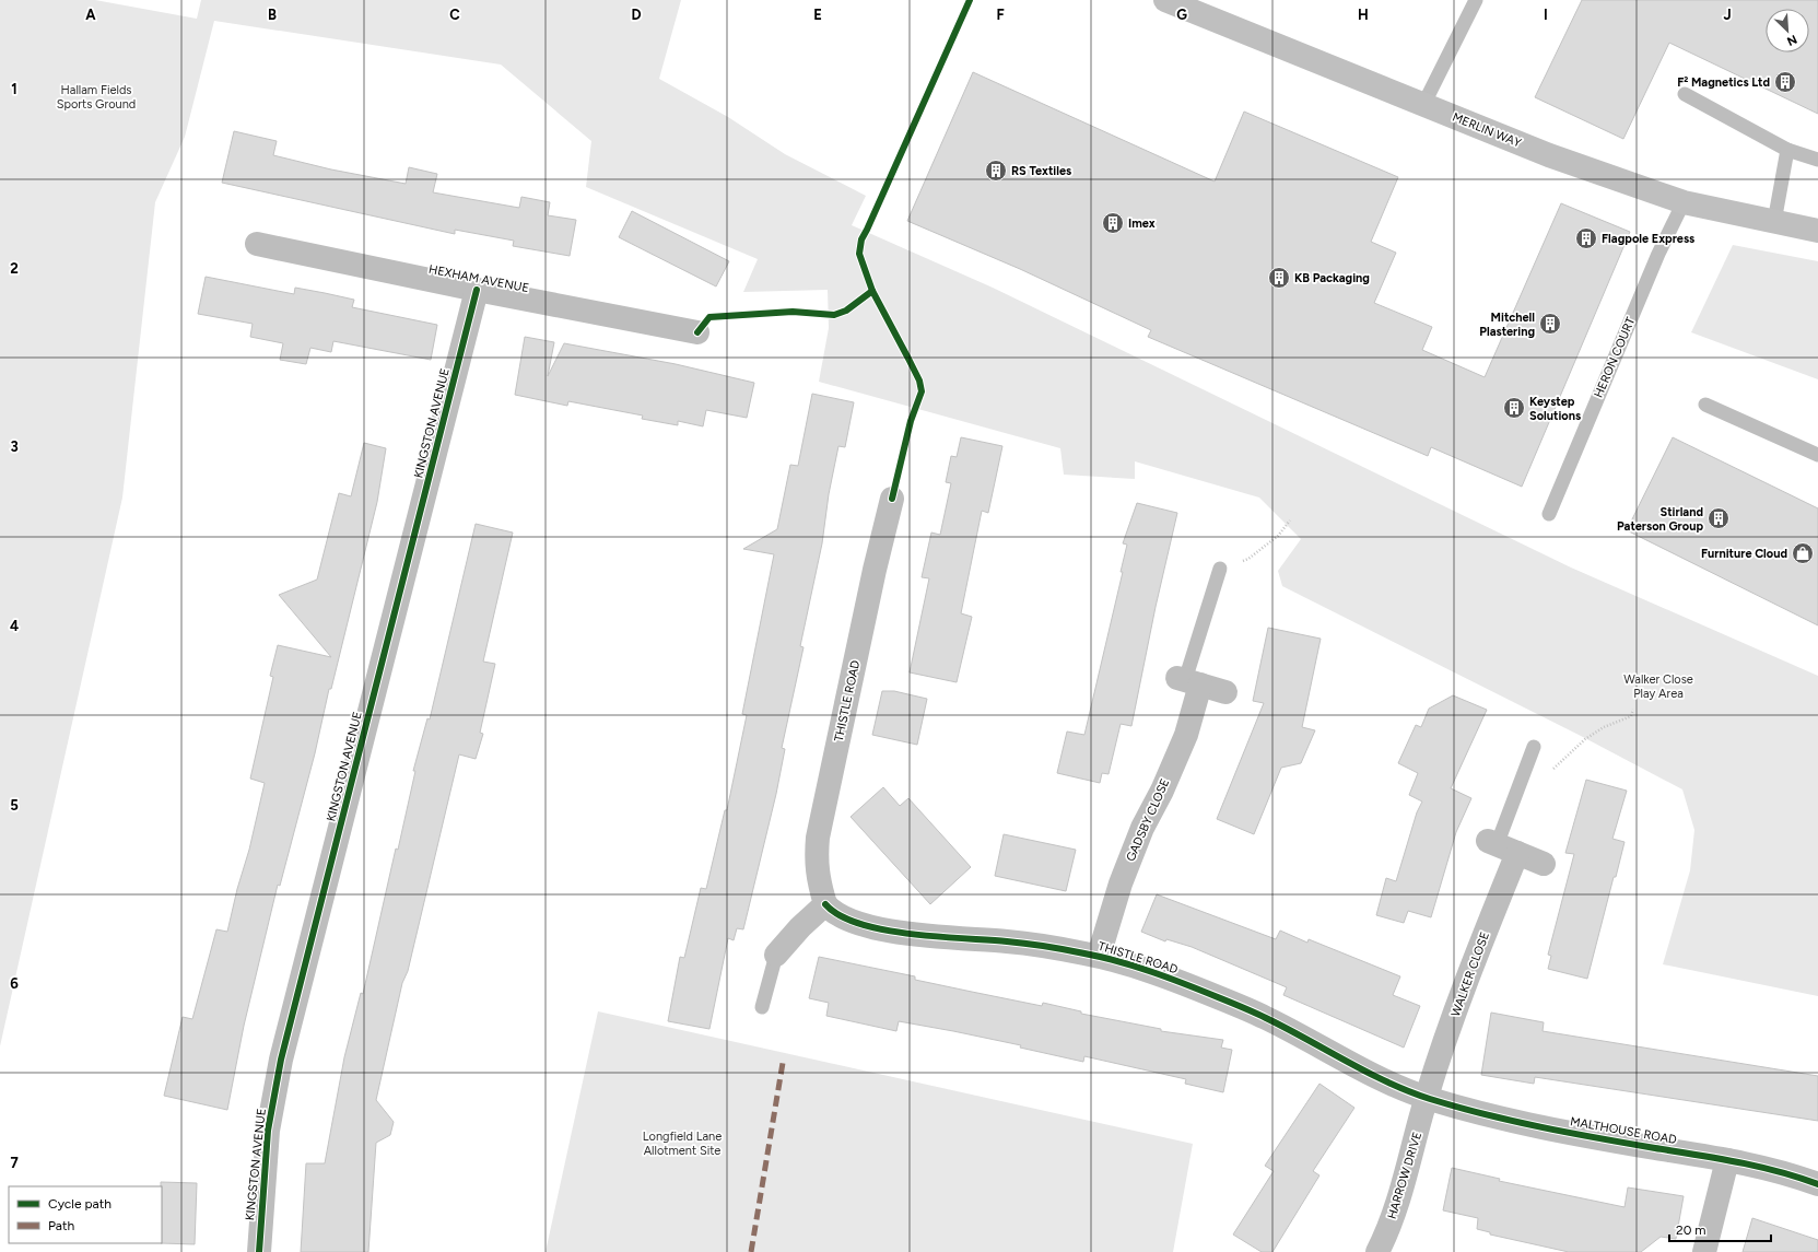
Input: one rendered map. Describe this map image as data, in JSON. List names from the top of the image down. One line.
{"streets":{"street":["MERLIN WAY","HEXHAM AVENUE","KINGSTON AVENUE","THISTLE ROAD","GADSBY CLOSE","WALKER CLOSE","MALTHOUSE ROAD","HARROW DRIVE"],"lane":["HERON COURT"]},"crossings":[["MERLIN WAY","HERON COURT"],["HEXHAM AVENUE","KINGSTON AVENUE"],["THISTLE ROAD","GADSBY CLOSE"],["THISTLE ROAD","WALKER CLOSE"],["THISTLE ROAD","MALTHOUSE ROAD"],["THISTLE ROAD","HARROW DRIVE"],["WALKER CLOSE","MALTHOUSE ROAD"],["WALKER CLOSE","HARROW DRIVE"],["MALTHOUSE ROAD","HARROW DRIVE"]],"parks":["Hallam Fields Sports Ground","Walker Close Play Area","Longfield Lane Allotment Site"],"places":{"building":["F² Magnetics Ltd","RS Textiles","Imex","Flagpole Express","KB Packaging","Mitchell Plastering","Keystep Solutions","Stirland Paterson Group"],"shop":["Furniture Cloud"]},"legend":["Cycle path","Path"],"scale_bar":"20 m","north":"bottom right","grid":{"columns":["A","B","C","D","E","F","G","H","I","J"],"rows":["1","2","3","4","5","6","7"]}}
